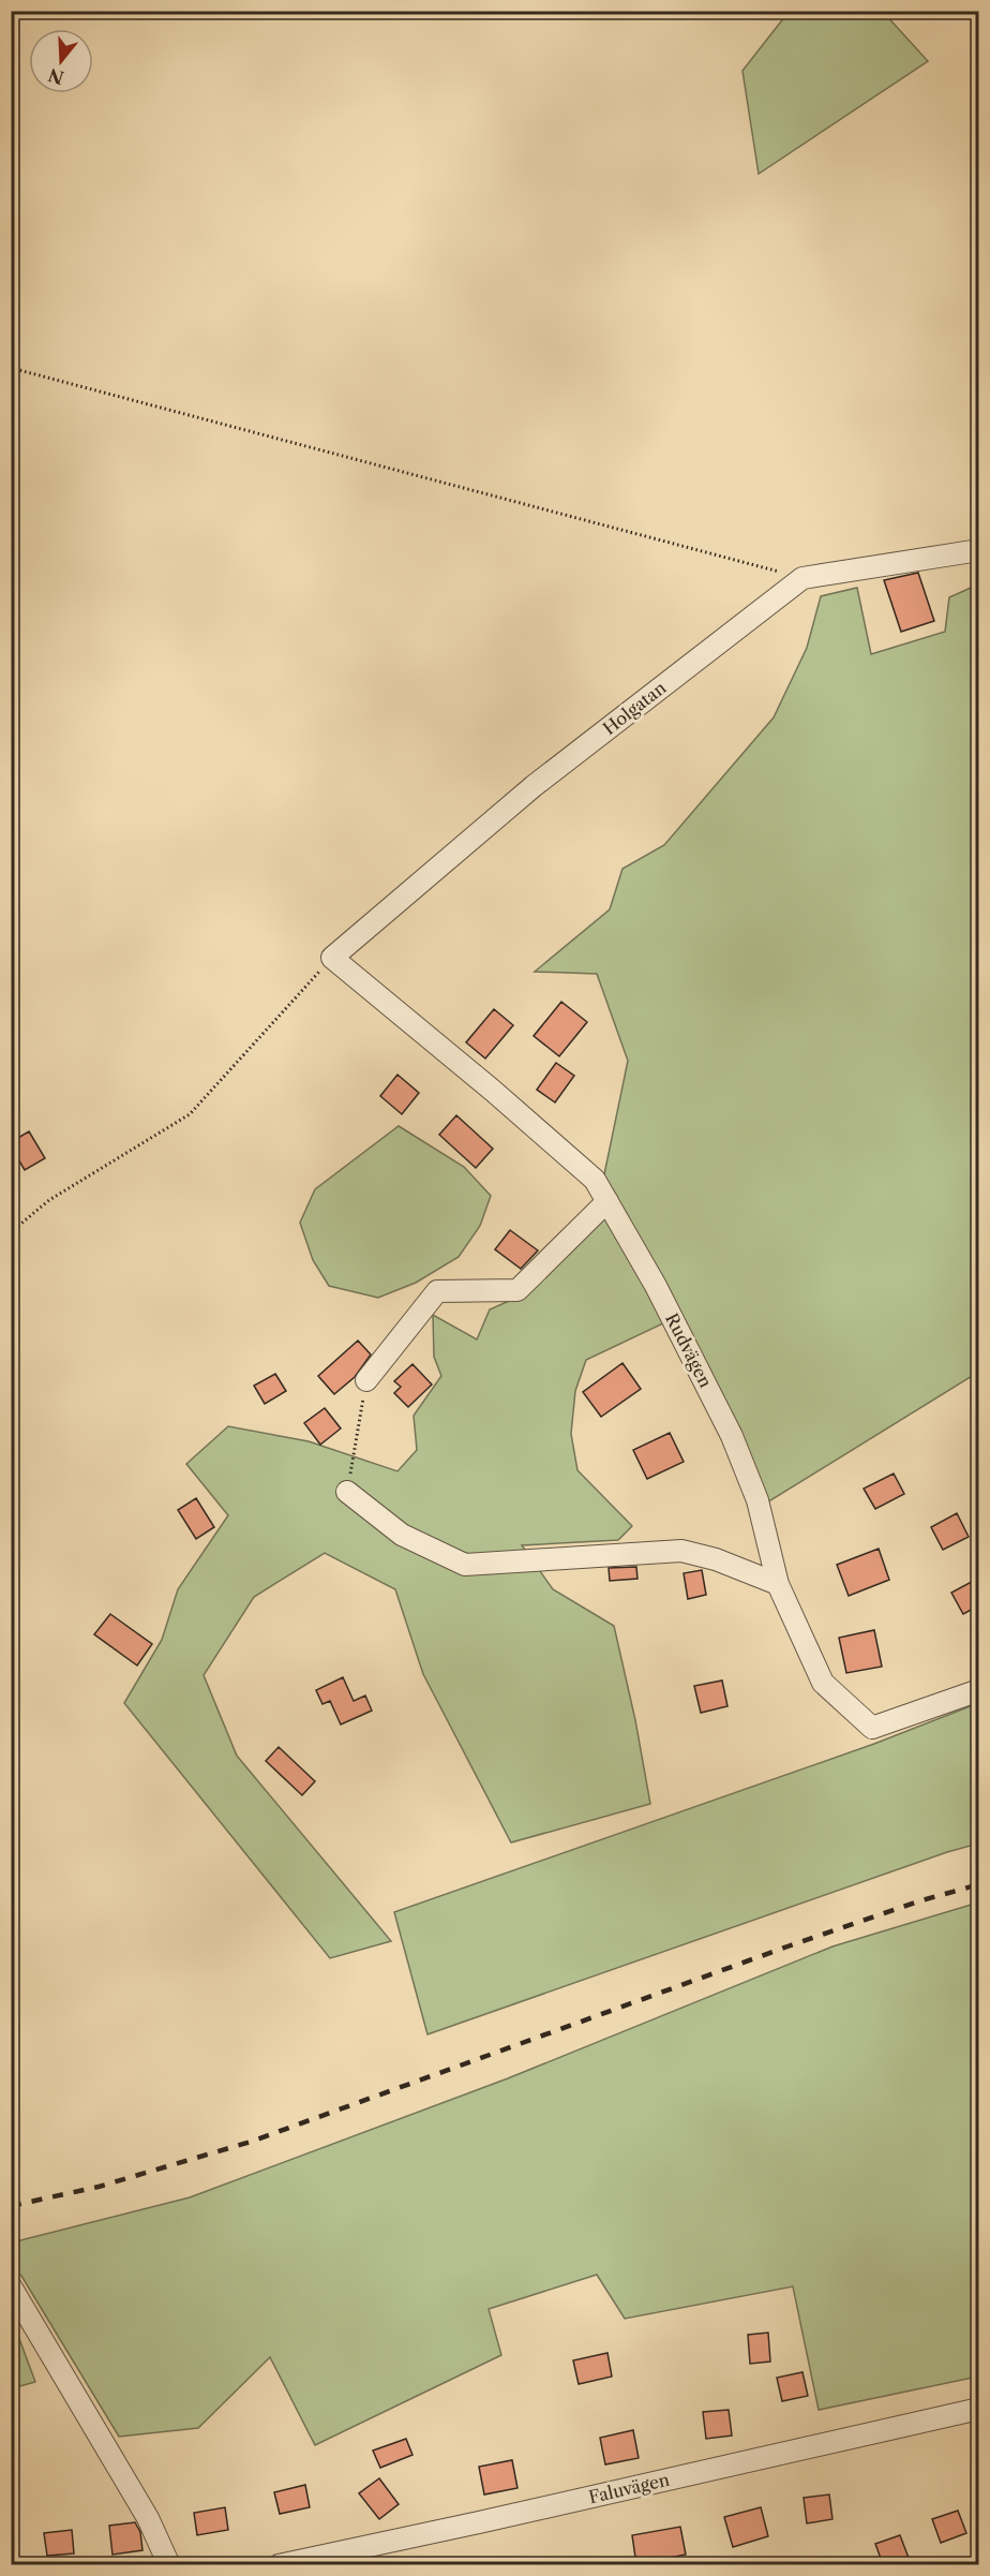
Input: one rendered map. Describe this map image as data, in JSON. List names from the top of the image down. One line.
{"streets":{"street":["Holgatan","Rudvägen","Faluvägen"]},"crossings":[["Holgatan","Rudvägen"]],"north":"bottom"}
